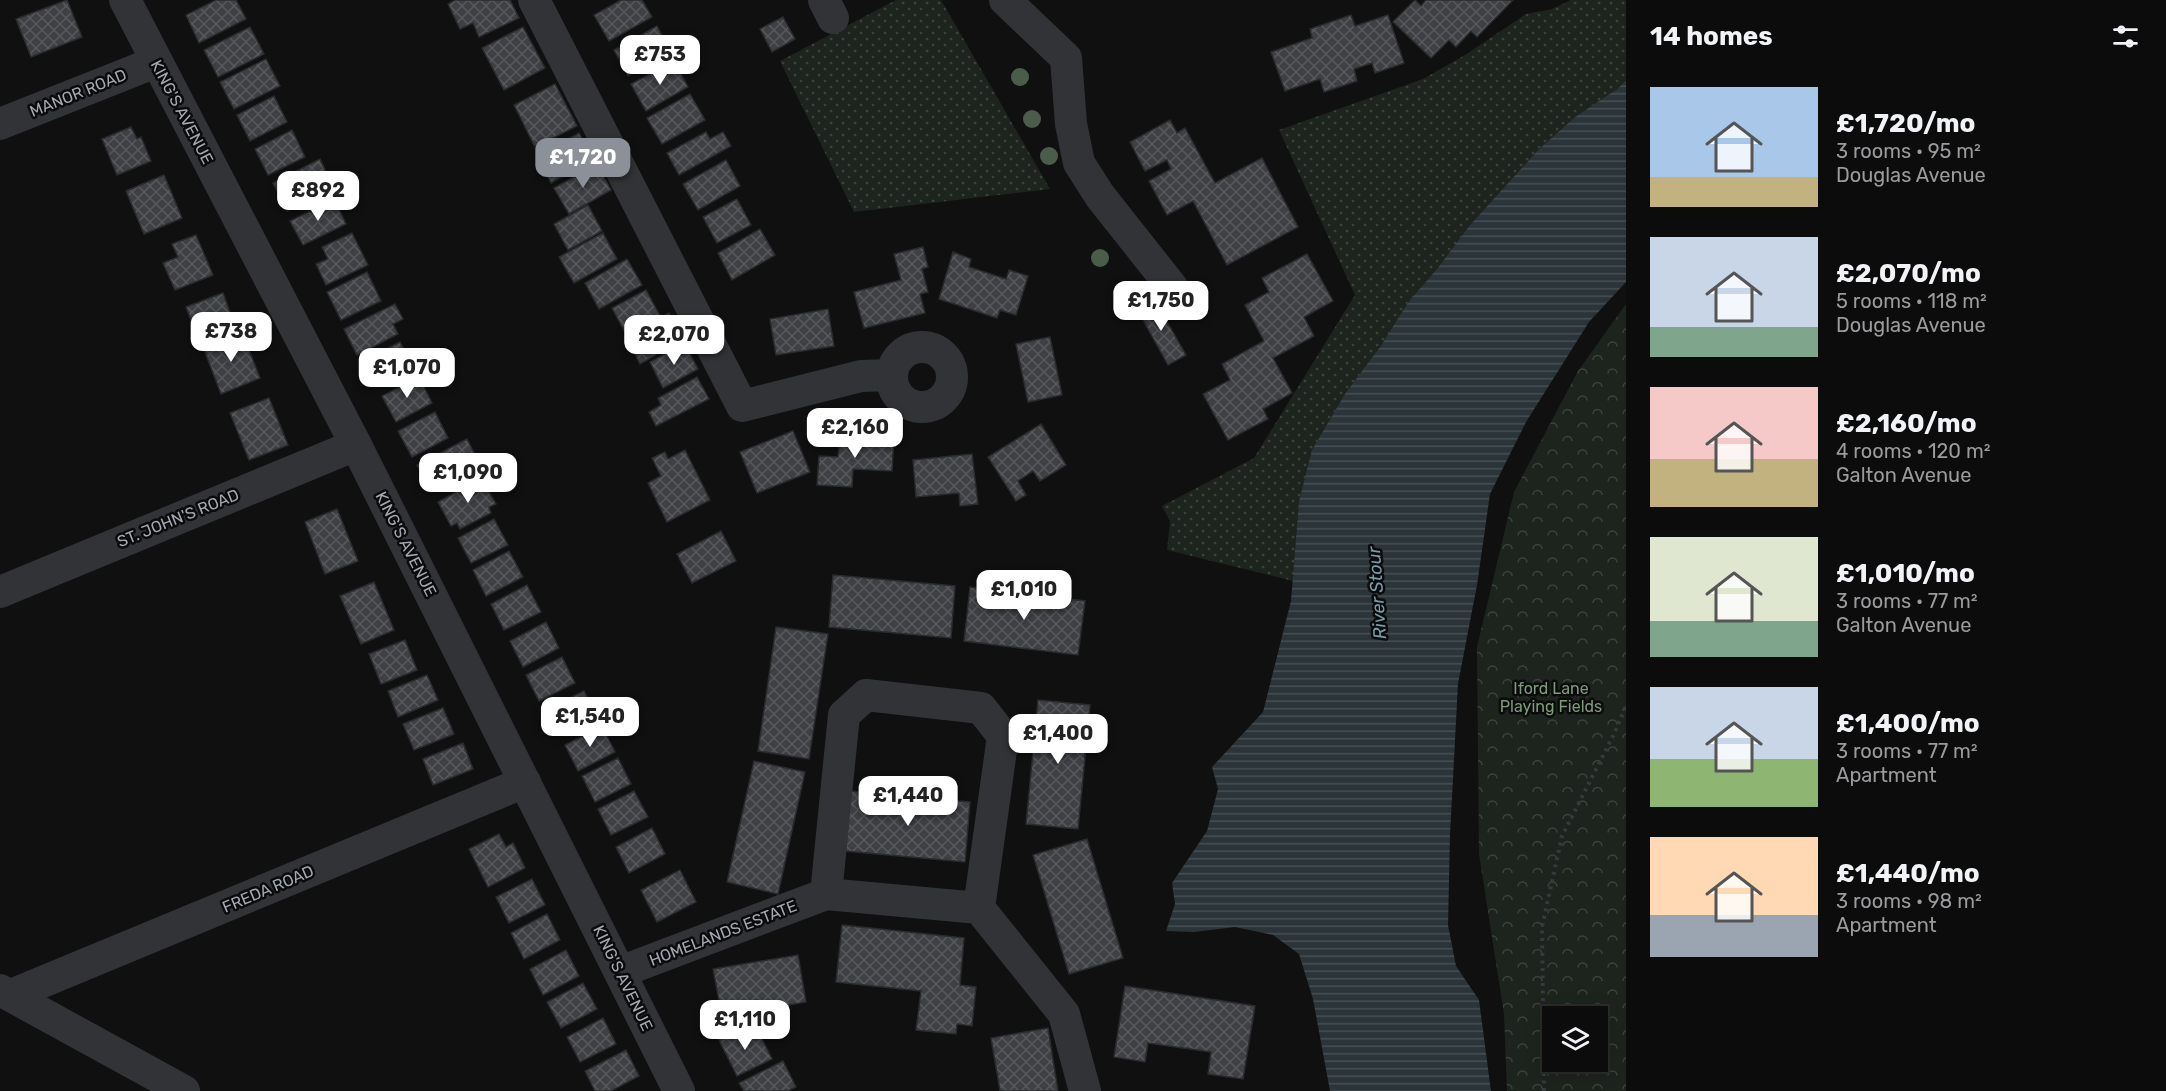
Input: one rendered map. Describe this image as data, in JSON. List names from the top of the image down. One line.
{"streets":{"street":["MANOR ROAD","KING'S AVENUE","ST. JOHN'S ROAD","FREDA ROAD","HOMELANDS ESTATE"]},"crossings":[["MANOR ROAD","KING'S AVENUE"],["KING'S AVENUE","ST. JOHN'S ROAD"],["KING'S AVENUE","FREDA ROAD"],["KING'S AVENUE","HOMELANDS ESTATE"]],"water":["River Stour"],"parks":["Iford Lane Playing Fields"],"page":{"heading":"14 homes","price":["£753","£1,720","£892","£1,750","£738","£2,070","£1,070","£2,160","£1,090","£1,010","£1,540","£1,400","£1,440","£1,110"],"list":[{"name":"£1,720/mo","note":"3 rooms · 95 m² · Douglas Avenue"},{"name":"£2,070/mo","note":"5 rooms · 118 m² · Douglas Avenue"},{"name":"£2,160/mo","note":"4 rooms · 120 m² · Galton Avenue"},{"name":"£1,010/mo","note":"3 rooms · 77 m² · Galton Avenue"},{"name":"£1,400/mo","note":"3 rooms · 77 m² · Apartment"},{"name":"£1,440/mo","note":"3 rooms · 98 m² · Apartment"}]}}
